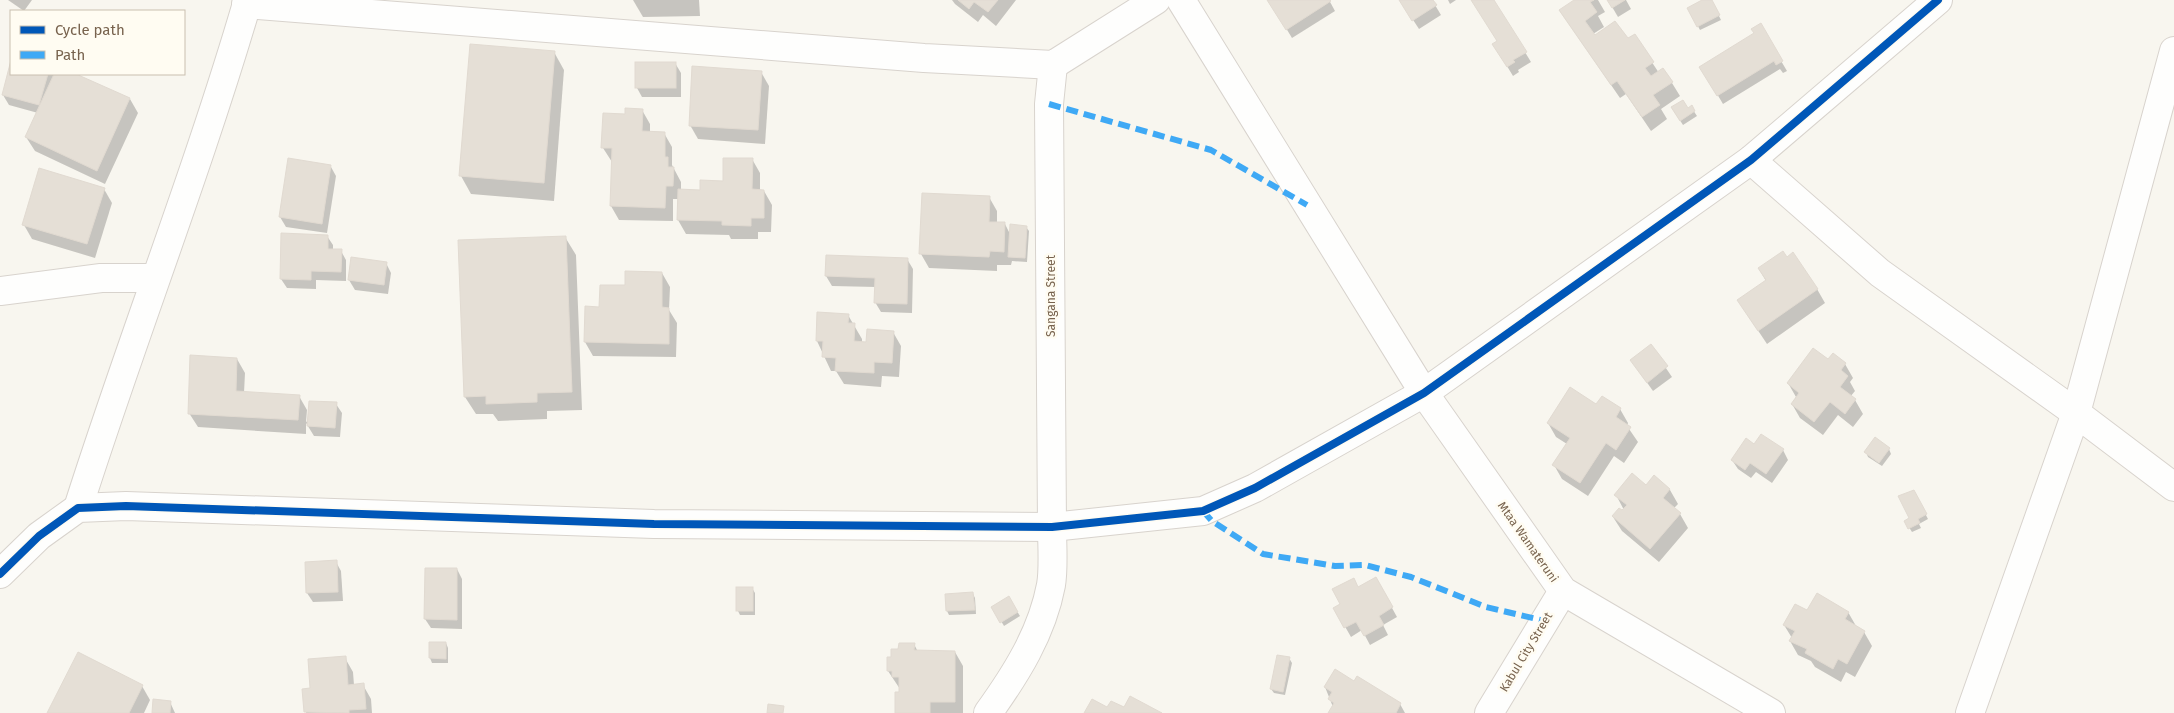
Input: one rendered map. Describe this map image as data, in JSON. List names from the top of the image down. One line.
{"streets":{"street":["Sangana Street","Mtaa Wamateruni","Kabul City Street"]},"crossings":[["Mtaa Wamateruni","Kabul City Street"]],"legend":["Cycle path","Path"]}
